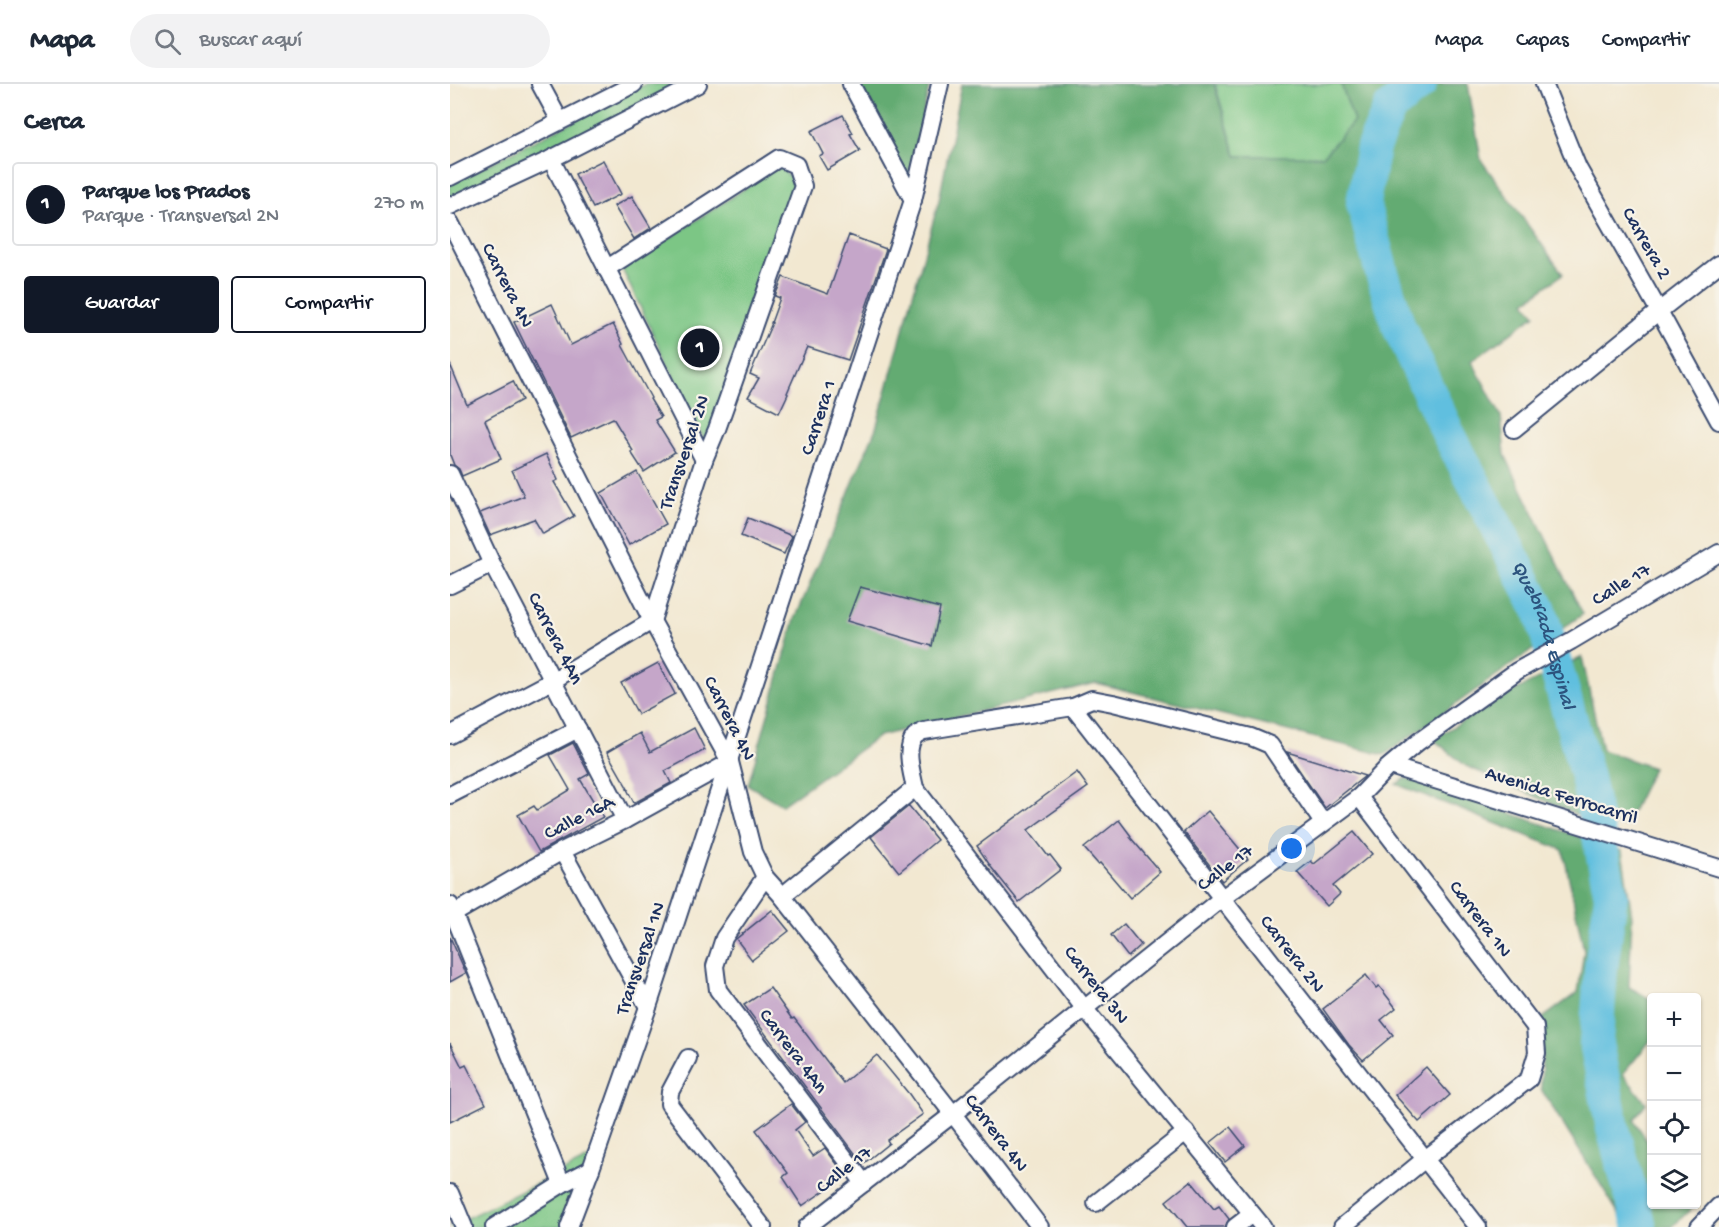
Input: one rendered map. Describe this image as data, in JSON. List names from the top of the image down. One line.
{"streets":{"street":["Carrera 2","Carrera 4N","Carrera 1","Transversal 2N","Calle 17","Carrera 4An","Avenida Ferrocarril","Calle 16A","Carrera 1N","Carrera 2N","Transversal 1N","Carrera 3N"]},"crossings":[["Carrera 4N","Carrera 1"],["Carrera 4N","Transversal 2N"],["Carrera 4N","Calle 17"],["Carrera 4N","Carrera 4An"],["Carrera 4N","Calle 16A"],["Carrera 4N","Transversal 1N"],["Carrera 1","Calle 16A"],["Carrera 1","Transversal 1N"],["Calle 17","Carrera 4An"],["Calle 17","Avenida Ferrocarril"],["Calle 17","Carrera 1N"],["Calle 17","Carrera 2N"],["Calle 17","Carrera 3N"],["Carrera 4An","Calle 16A"],["Calle 16A","Transversal 1N"],["Carrera 1N","Carrera 2N"],["Carrera 2N","Carrera 3N"]],"water":["Quebrada Espinal"],"page":{"header":"Mapa","search":"Buscar aquí","nav":["Mapa","Capas","Compartir"],"heading":"Cerca","list":[{"mark":"1","name":"Parque los Prados","note":"Parque · Transversal 2N","value":"270 m"}],"buttons":["Guardar","Compartir"],"pins":"1","map_buttons":["+","−"]}}
